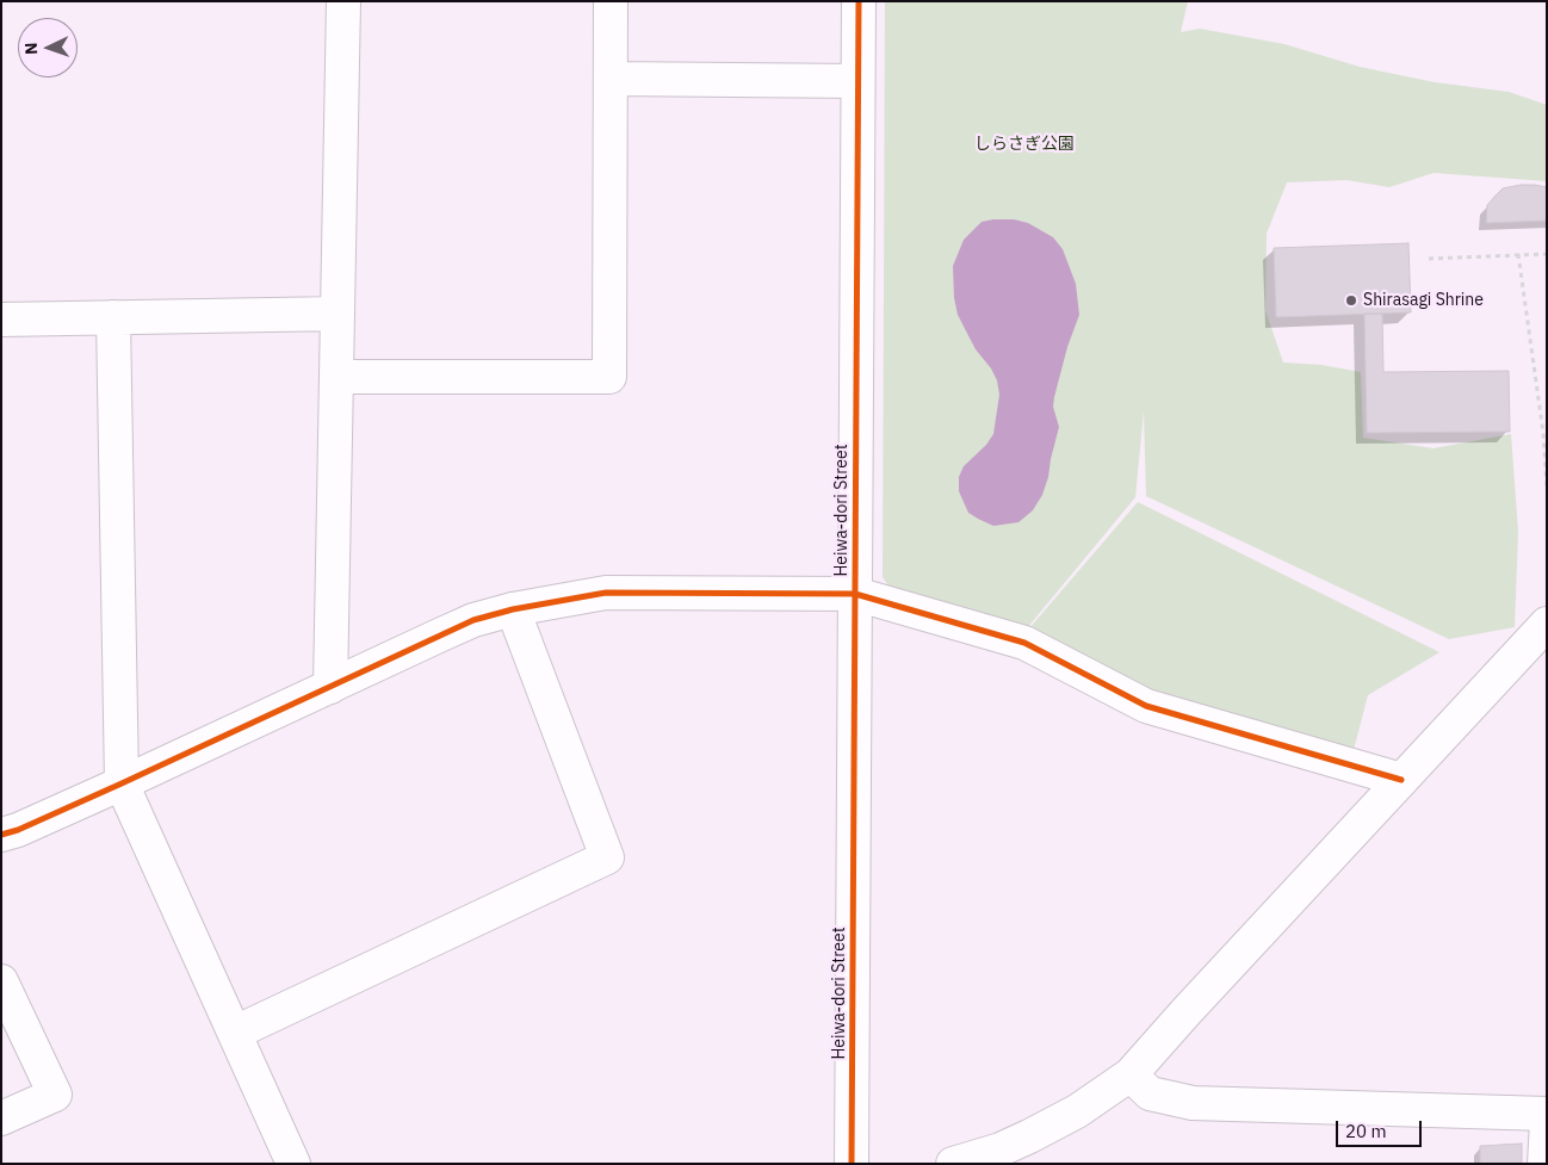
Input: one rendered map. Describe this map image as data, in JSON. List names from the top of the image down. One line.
{"streets":{"street":["Heiwa-dori Street"]},"parks":["しらさぎ公園"],"places":["Shirasagi Shrine"],"scale_bar":"20 m","north":"left"}
